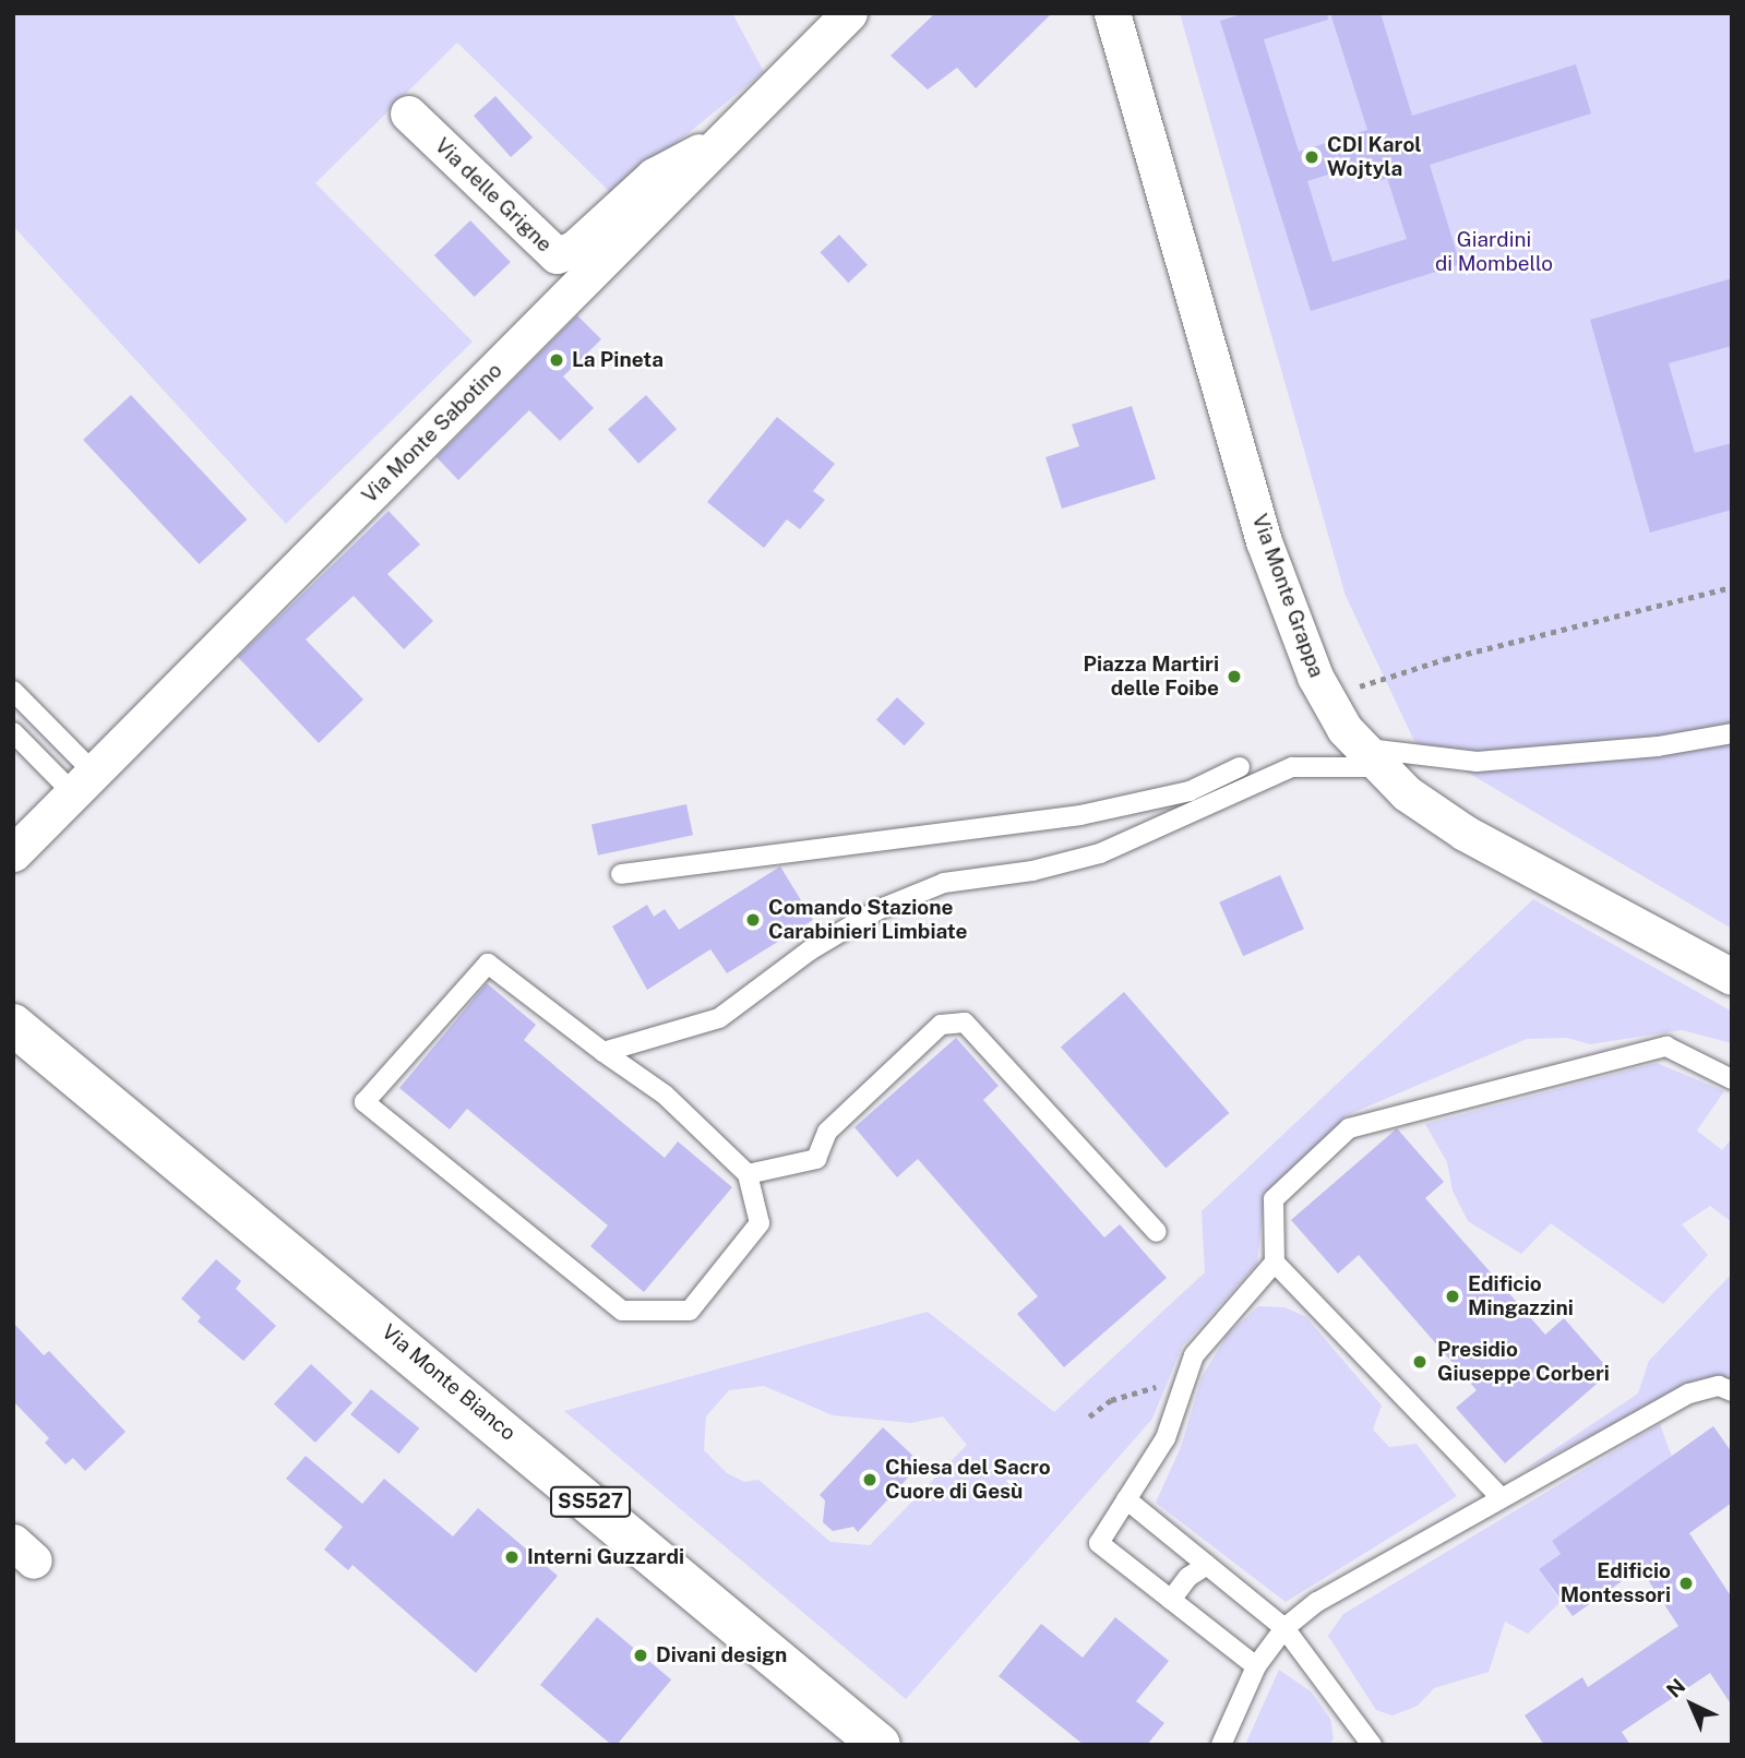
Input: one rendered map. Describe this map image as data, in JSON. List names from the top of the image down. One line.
{"streets":{"main road":["Via Monte Bianco","SS527"],"street":["Via delle Grigne","Via Monte Sabotino","Via Monte Grappa"]},"crossings":[["Via delle Grigne","Via Monte Sabotino"]],"parks":["Giardini di Mombello"],"places":["CDI Karol Wojtyla","La Pineta","Piazza Martiri delle Foibe","Comando Stazione Carabinieri Limbiate","Edificio Mingazzini","Presidio Giuseppe Corberi","Chiesa del Sacro Cuore di Gesù","Interni Guzzardi","Edificio Montessori","Divani design"],"north":"top left"}
